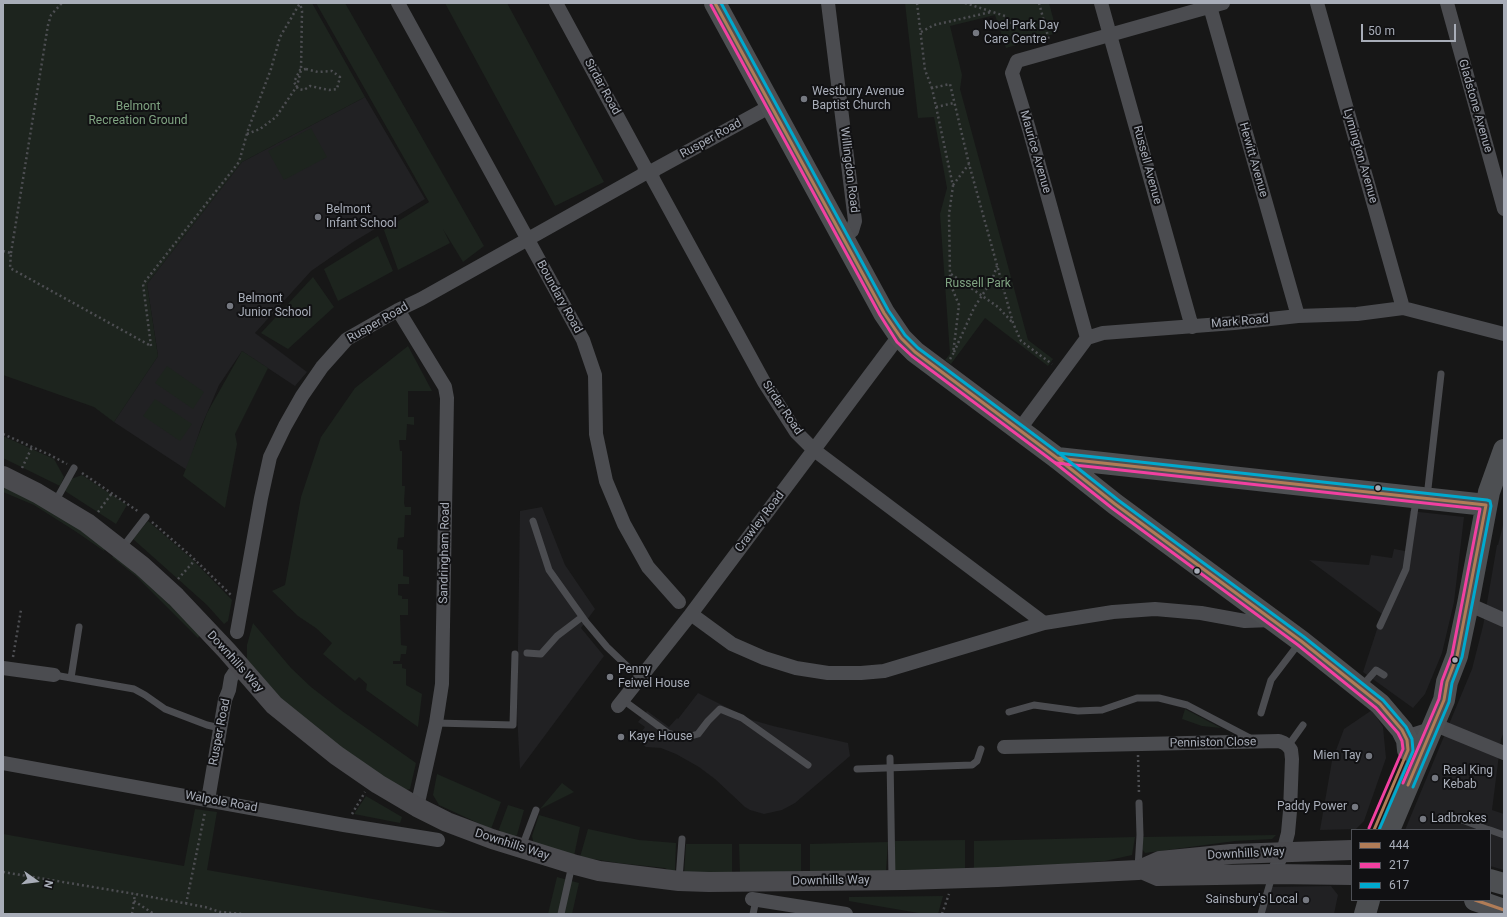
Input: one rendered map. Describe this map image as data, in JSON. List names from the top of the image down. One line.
{"streets":{"main road":["Downhills Way"],"street":["Sirdar Road","Gladstone Avenue","Rusper Road","Maurice Avenue","Lymington Avenue","Hewitt Avenue","Russell Avenue","Willingdon Road","Boundary Road","Mark Road","Crawley Road","Sandringham Road","Penniston Close","Walpole Road"]},"crossings":[["Sirdar Road","Rusper Road"],["Sirdar Road","Crawley Road"],["Rusper Road","Boundary Road"],["Rusper Road","Sandringham Road"],["Rusper Road","Downhills Way"],["Rusper Road","Walpole Road"],["Maurice Avenue","Hewitt Avenue"],["Maurice Avenue","Russell Avenue"],["Maurice Avenue","Mark Road"],["Lymington Avenue","Mark Road"],["Hewitt Avenue","Mark Road"],["Russell Avenue","Mark Road"],["Sandringham Road","Downhills Way"]],"parks":["Belmont Recreation Ground","Russell Park"],"places":["Noel Park Day Care Centre","Westbury Avenue Baptist Church","Belmont Infant School","Belmont Junior School","Penny Feiwel House","Kaye House","Mien Tay","Real King Kebab","Paddy Power","Ladbrokes","Sainsbury's Local"],"lines":["transit line 444","transit line 617","transit line 217"],"legend":["444","217","617"],"scale_bar":"50 m","north":"right"}
